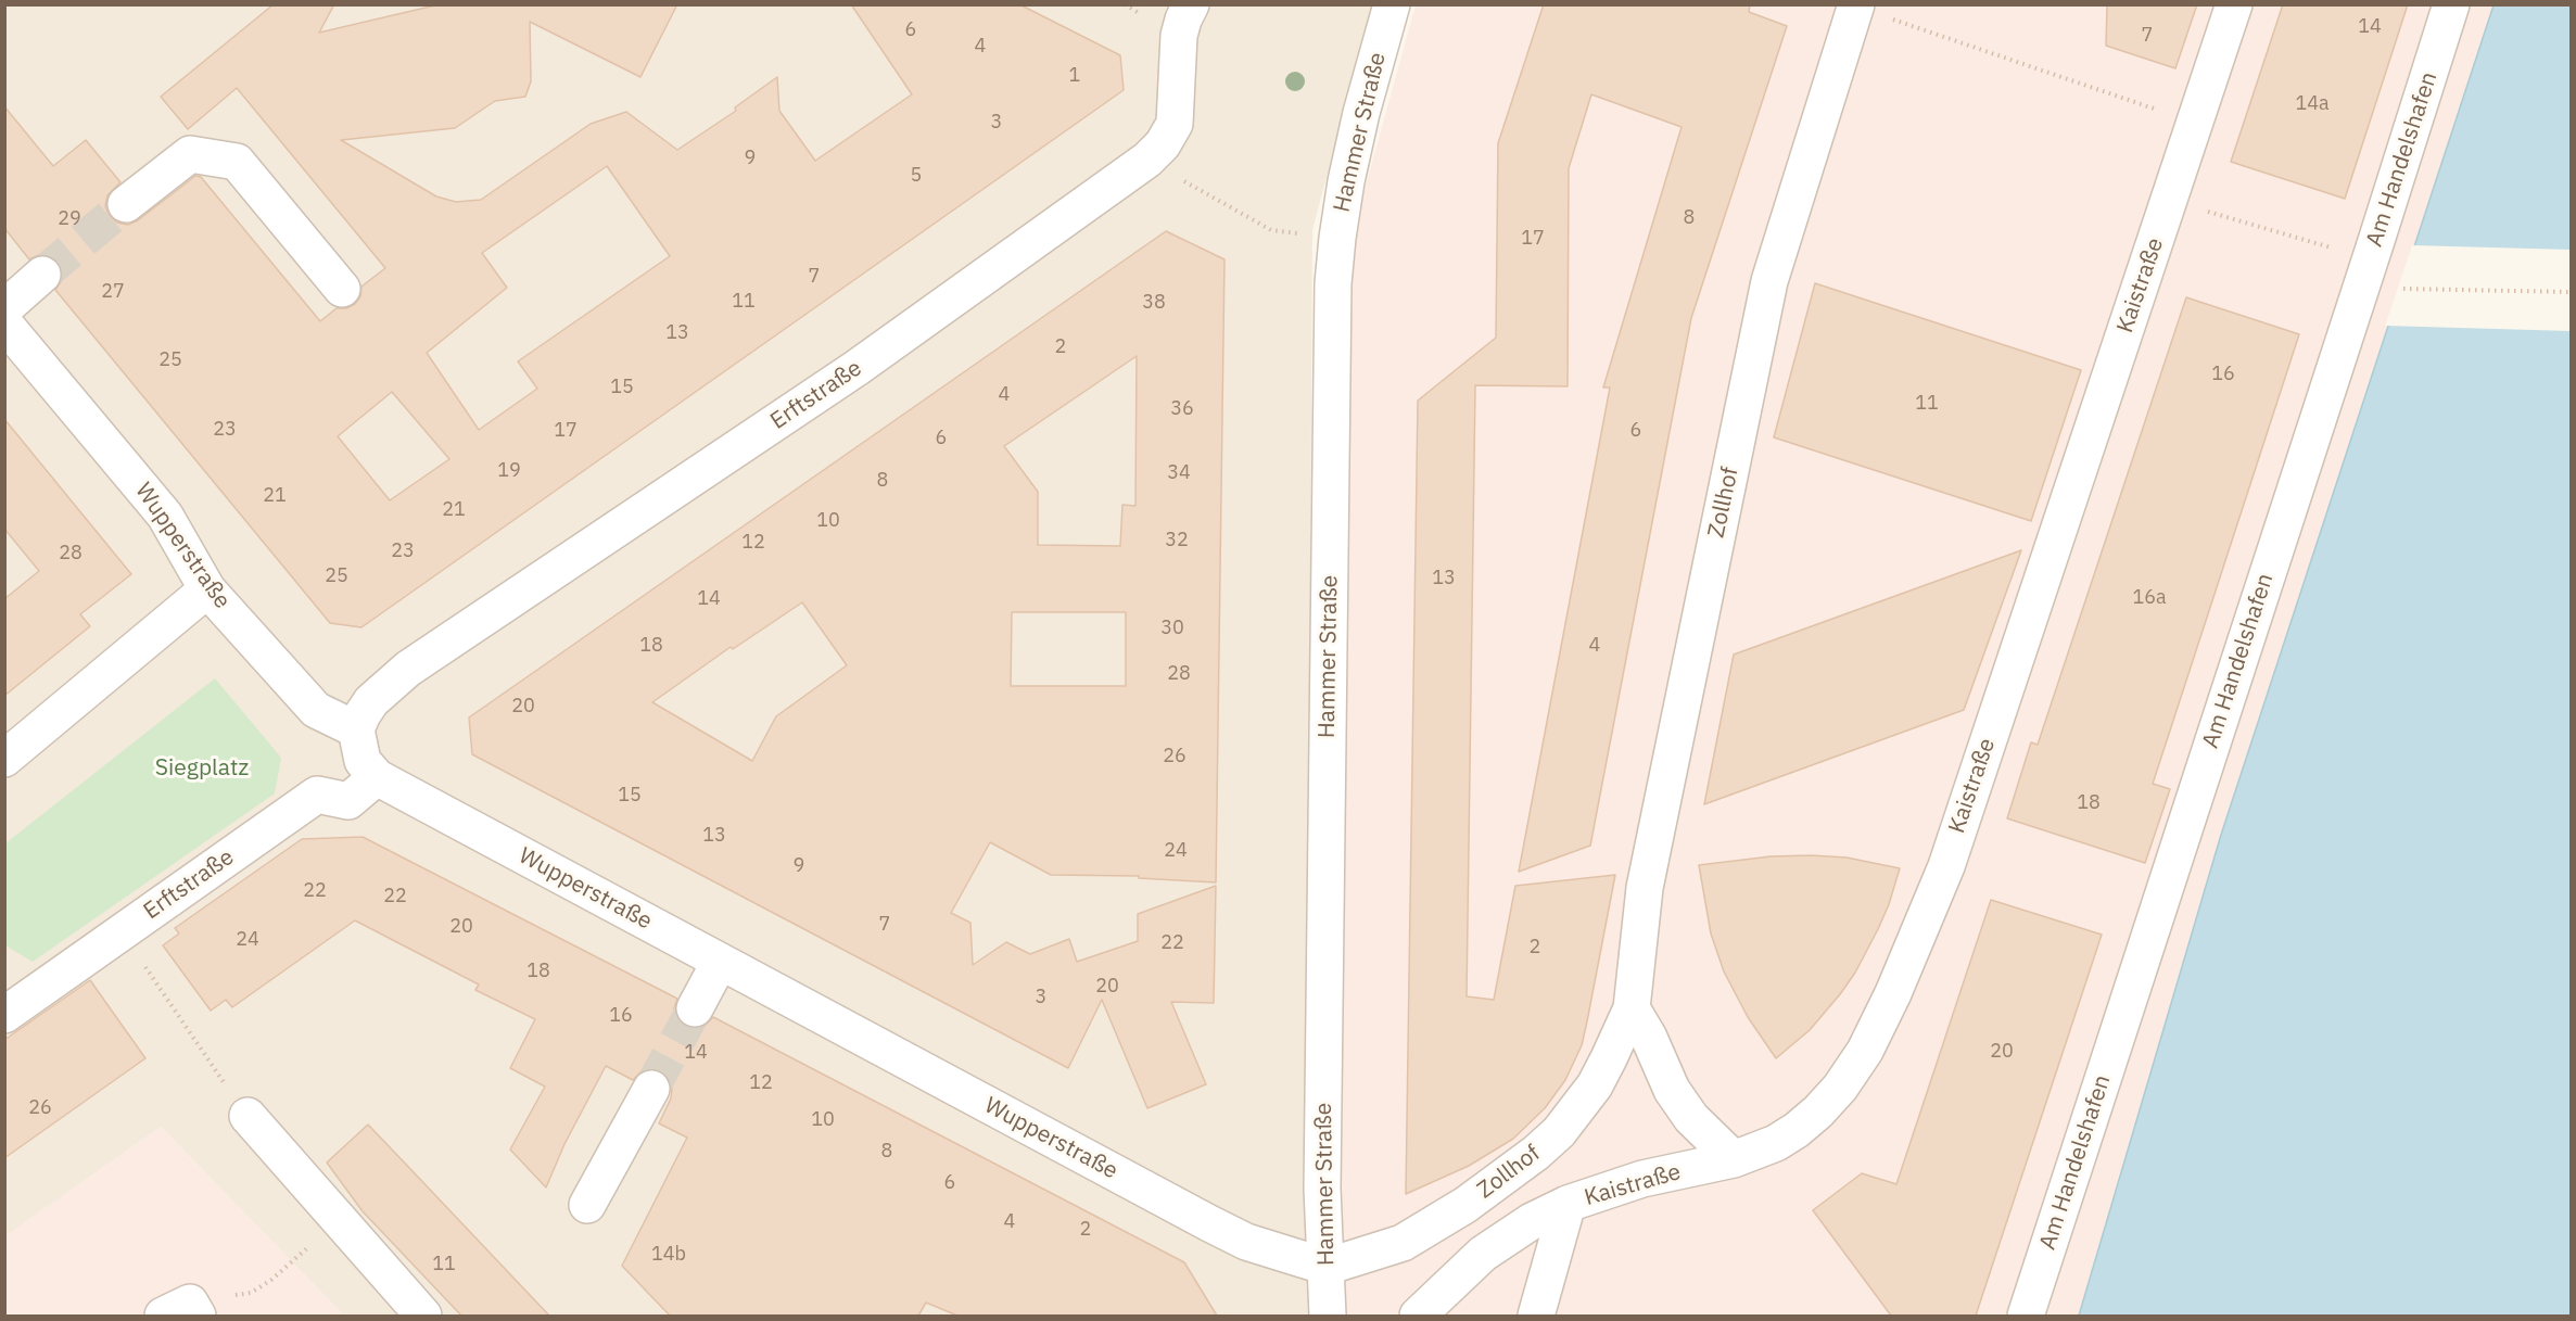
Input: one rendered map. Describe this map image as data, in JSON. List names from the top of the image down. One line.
{"streets":{"street":["Hammer Straße","Am Handelshafen","Kaistraße","Erftstraße","Zollhof","Wupperstraße"]},"crossings":[["Hammer Straße","Zollhof"],["Hammer Straße","Wupperstraße"],["Erftstraße","Wupperstraße"],["Zollhof","Wupperstraße"]],"parks":["Siegplatz"],"house_numbers":["14","6","7","4","1","14a","3","9","5","8","29","17","7","27","11","38","13","2","25","16","15","4","11","36","23","17","6","6","19","34","8","21","21","10","32","12","23","28","25","13","16a","14","30","18","4","28","20","26","15","18","13","24","9","22","22","7","20","24","22","2","18","20","3","16","20","14","12","26","10","8","6","4","2","14b","11"]}
